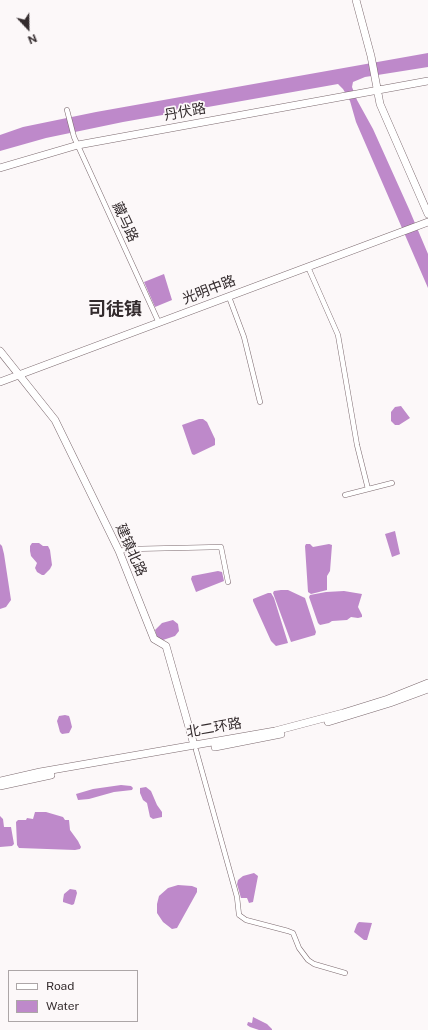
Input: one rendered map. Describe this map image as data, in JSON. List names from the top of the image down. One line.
{"streets":{"main road":["丹伏路","光明中路","建镇北路","北二环路"],"street":["藏马路"]},"crossings":[["丹伏路","藏马路"],["藏马路","光明中路"],["光明中路","建镇北路"],["建镇北路","北二环路"]],"districts":["司徒镇"],"legend":["Road","Water"],"north":"bottom"}
